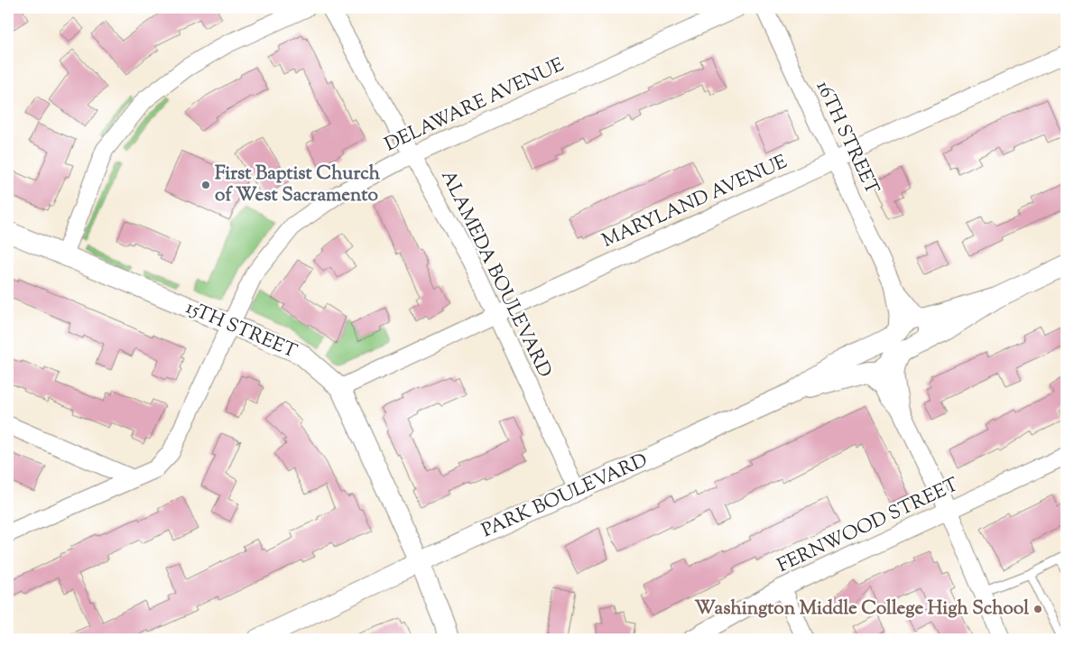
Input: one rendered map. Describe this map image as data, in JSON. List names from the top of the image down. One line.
{"streets":{"street":["DELAWARE AVENUE","16TH STREET","MARYLAND AVENUE","ALAMEDA BOULEVARD","15TH STREET","PARK BOULEVARD","FERNWOOD STREET"]},"crossings":[["DELAWARE AVENUE","ALAMEDA BOULEVARD"],["DELAWARE AVENUE","15TH STREET"],["16TH STREET","MARYLAND AVENUE"],["MARYLAND AVENUE","ALAMEDA BOULEVARD"],["MARYLAND AVENUE","15TH STREET"],["ALAMEDA BOULEVARD","PARK BOULEVARD"],["15TH STREET","PARK BOULEVARD"]],"places":["First Baptist Church of West Sacramento","Washington Middle College High School"]}
